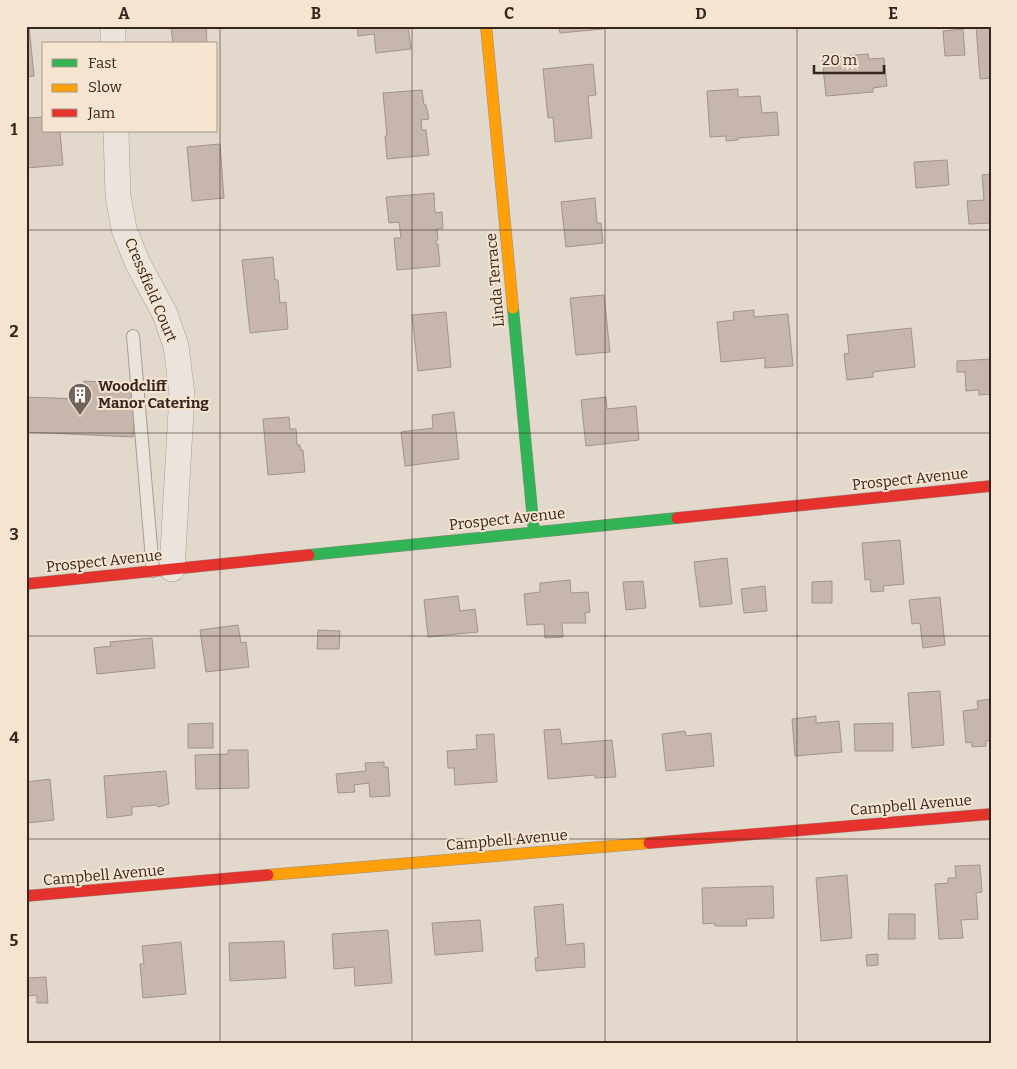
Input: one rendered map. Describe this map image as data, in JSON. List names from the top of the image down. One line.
{"streets":{"street":["Linda Terrace","Cressfield Court","Prospect Avenue","Campbell Avenue"]},"crossings":[["Linda Terrace","Prospect Avenue"],["Cressfield Court","Prospect Avenue"]],"places":{"building":["Woodcliff Manor Catering"]},"legend":["Fast","Slow","Jam"],"scale_bar":"20 m","grid":{"columns":["A","B","C","D","E"],"rows":["1","2","3","4","5"]}}
